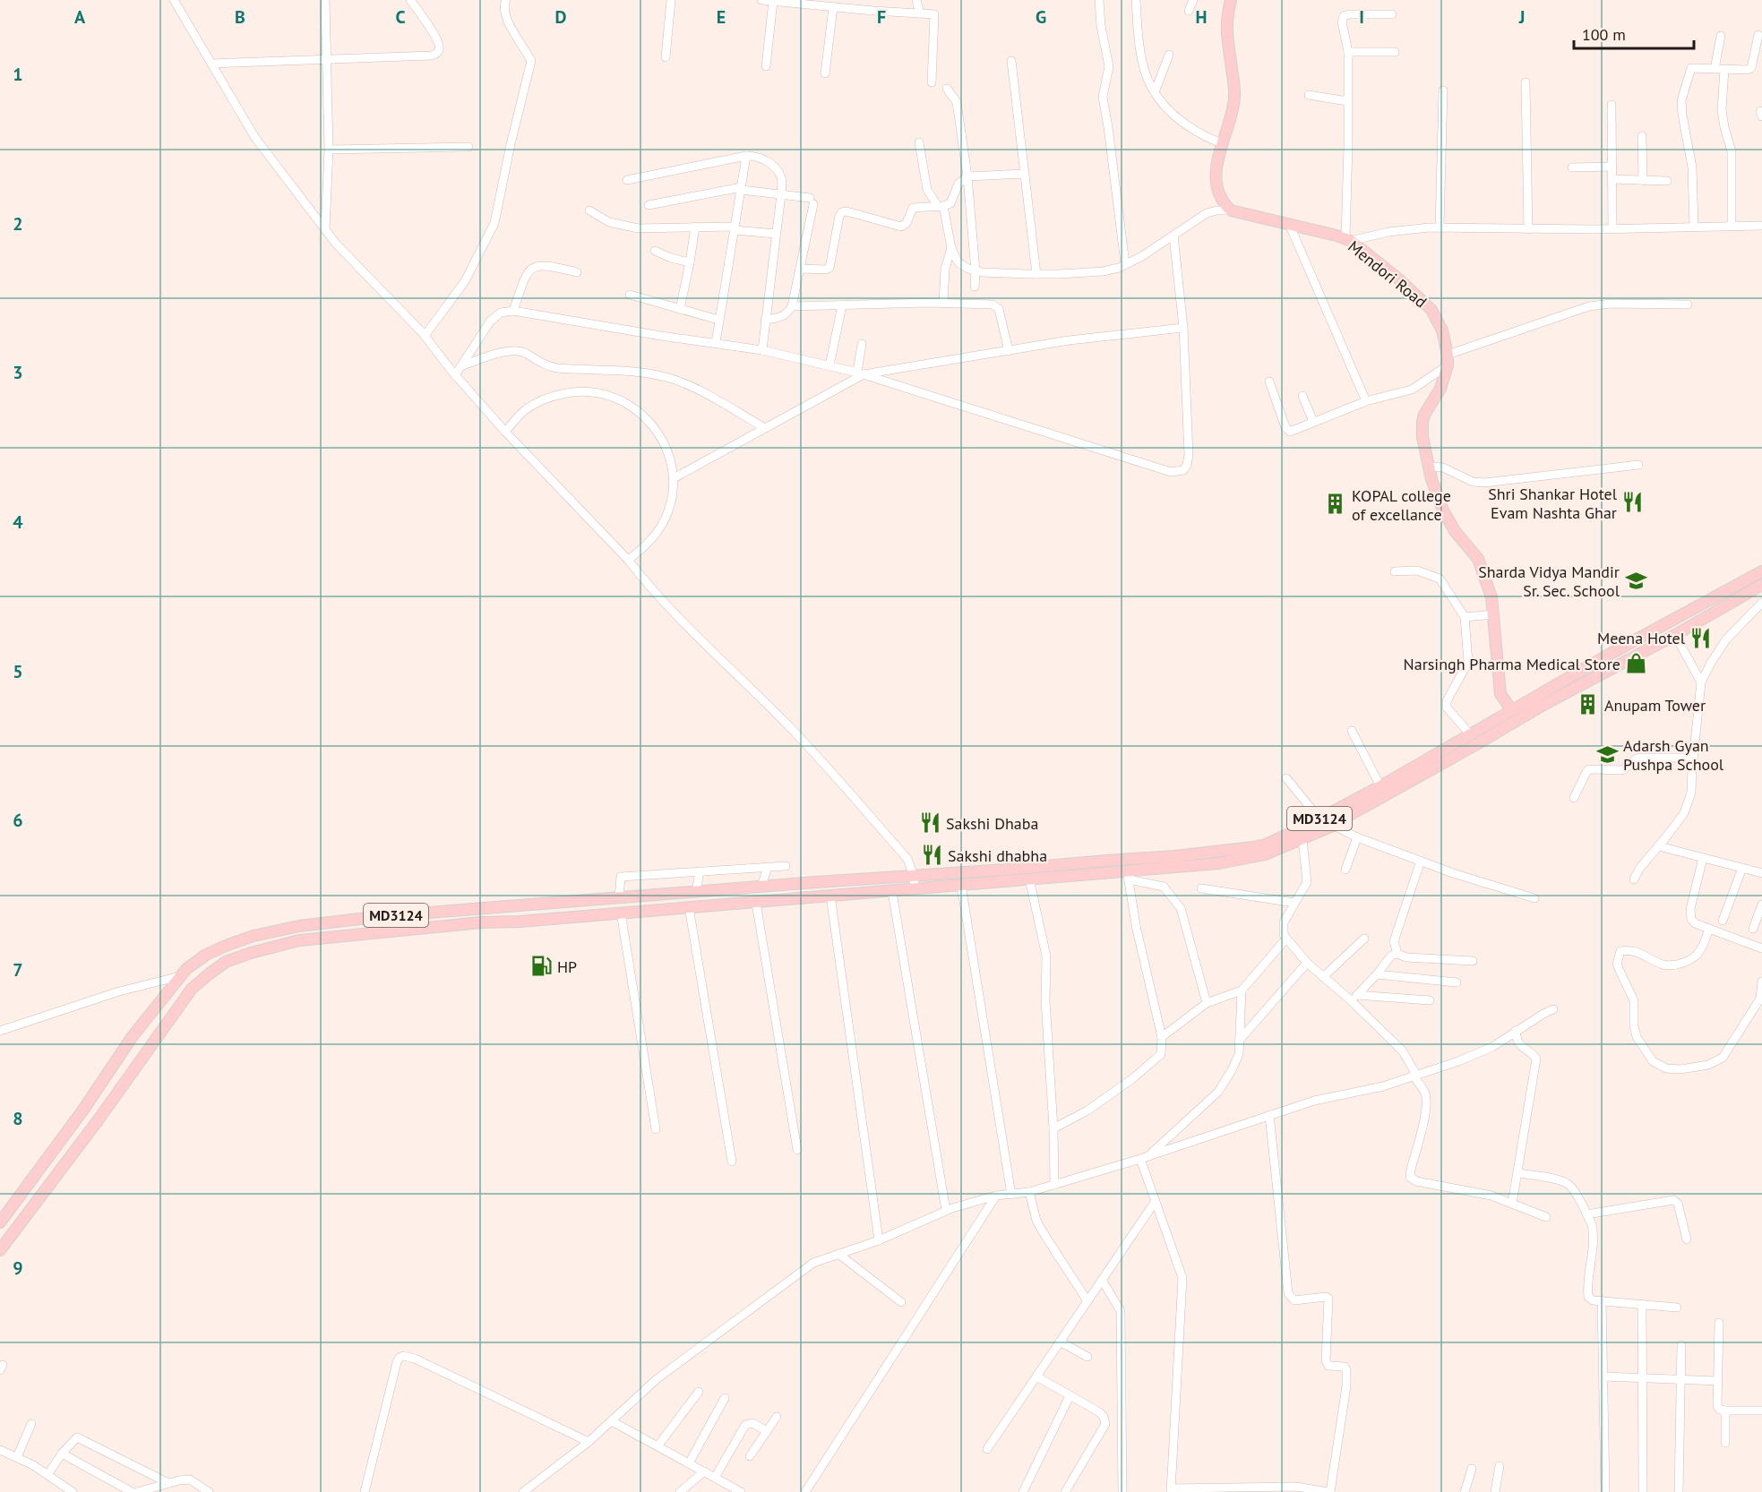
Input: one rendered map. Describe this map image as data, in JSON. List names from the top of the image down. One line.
{"streets":{"main road":["Mendori Road","MD3124"]},"places":{"restaurant":["Shri Shankar Hotel Evam Nashta Ghar","Meena Hotel","Sakshi Dhaba","Sakshi dhabha"],"building":["KOPAL college of excellance","Anupam Tower"],"school or university":["Sharda Vidya Mandir Sr. Sec. School","Adarsh Gyan Pushpa School"],"shop":["Narsingh Pharma Medical Store"],"fuel station":["HP"]},"scale_bar":"100 m","grid":{"columns":["A","B","C","D","E","F","G","H","I","J"],"rows":["1","2","3","4","5","6","7","8","9"]}}
